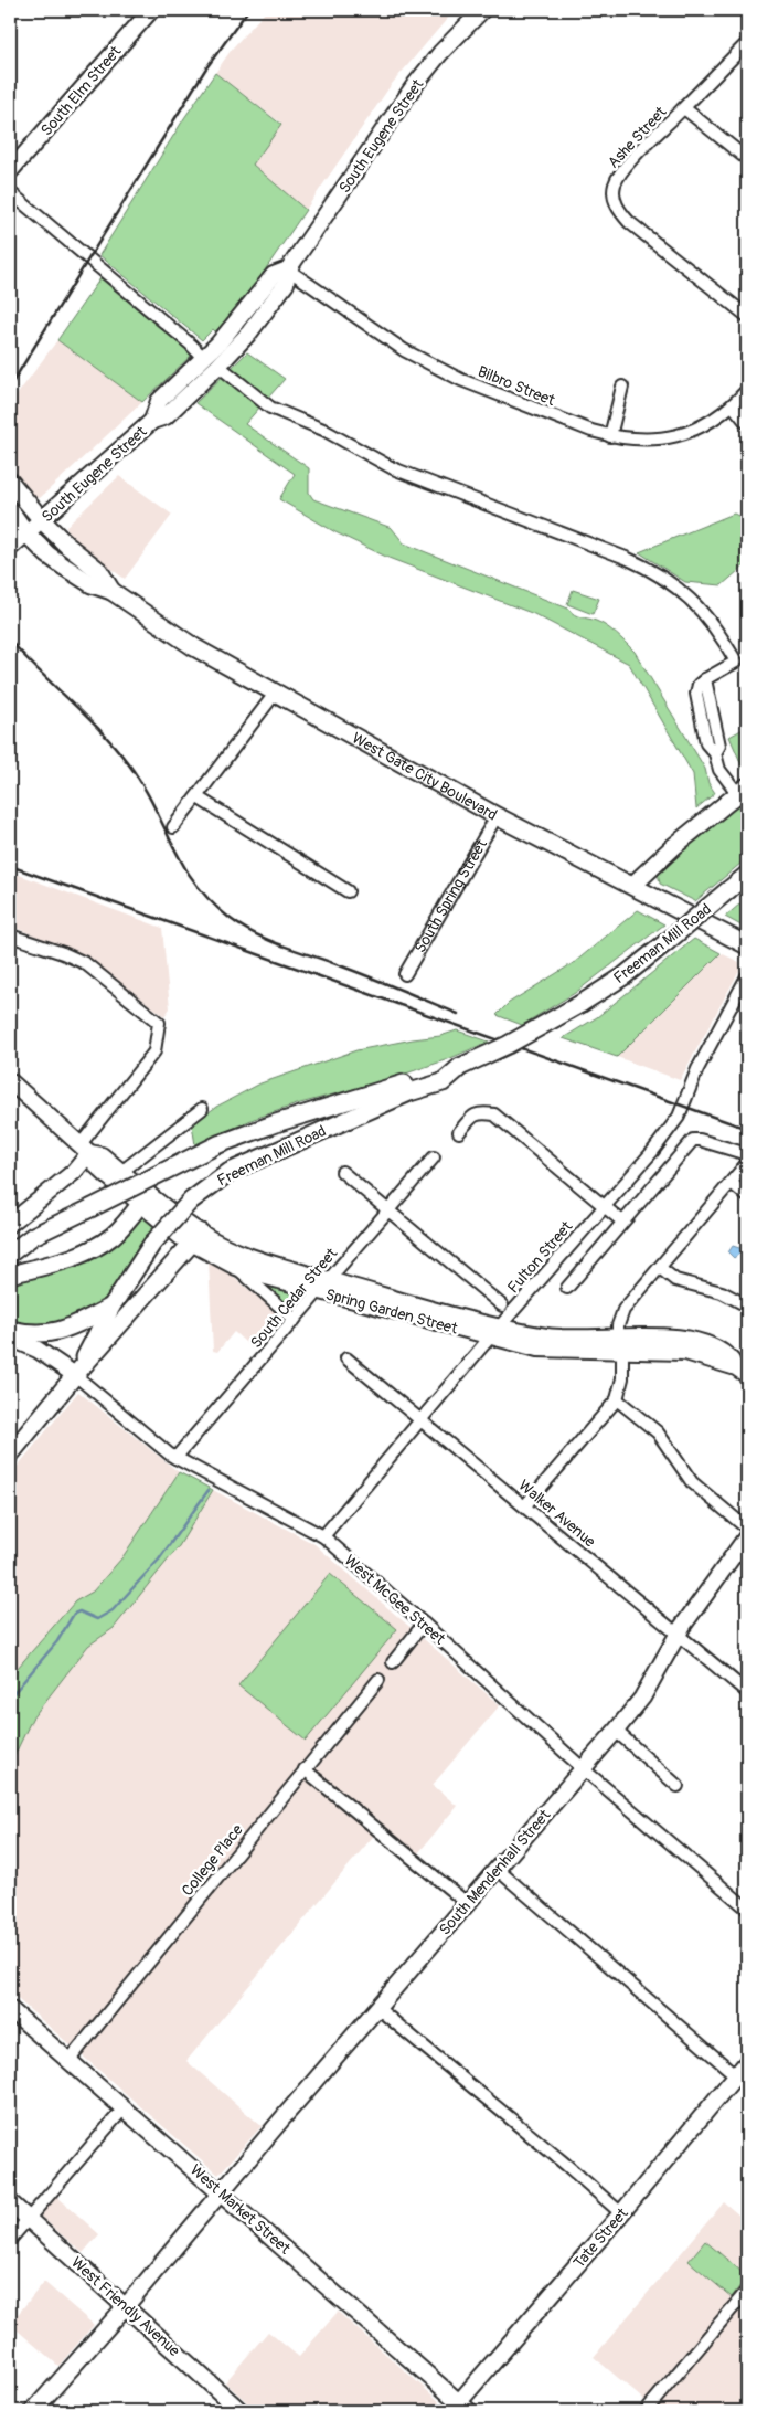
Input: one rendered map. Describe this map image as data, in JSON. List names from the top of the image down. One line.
{"streets":{"main road":["South Elm Street","South Eugene Street","West Gate City Boulevard","Freeman Mill Road","Spring Garden Street","West McGee Street","South Mendenhall Street","West Market Street","Tate Street","West Friendly Avenue"],"street":["Ashe Street","Bilbro Street","South Spring Street","Fulton Street","South Cedar Street","Walker Avenue","College Place"]},"crossings":[["South Eugene Street","Bilbro Street"],["South Eugene Street","West Gate City Boulevard"],["West Gate City Boulevard","South Spring Street"],["Freeman Mill Road","West McGee Street"],["Fulton Street","Spring Garden Street"],["Fulton Street","Walker Avenue"],["Fulton Street","West McGee Street"],["South Cedar Street","Spring Garden Street"],["South Cedar Street","West McGee Street"],["Walker Avenue","South Mendenhall Street"],["West McGee Street","South Mendenhall Street"],["College Place","West Market Street"],["South Mendenhall Street","West Market Street"],["South Mendenhall Street","West Friendly Avenue"],["West Market Street","Tate Street"]]}
